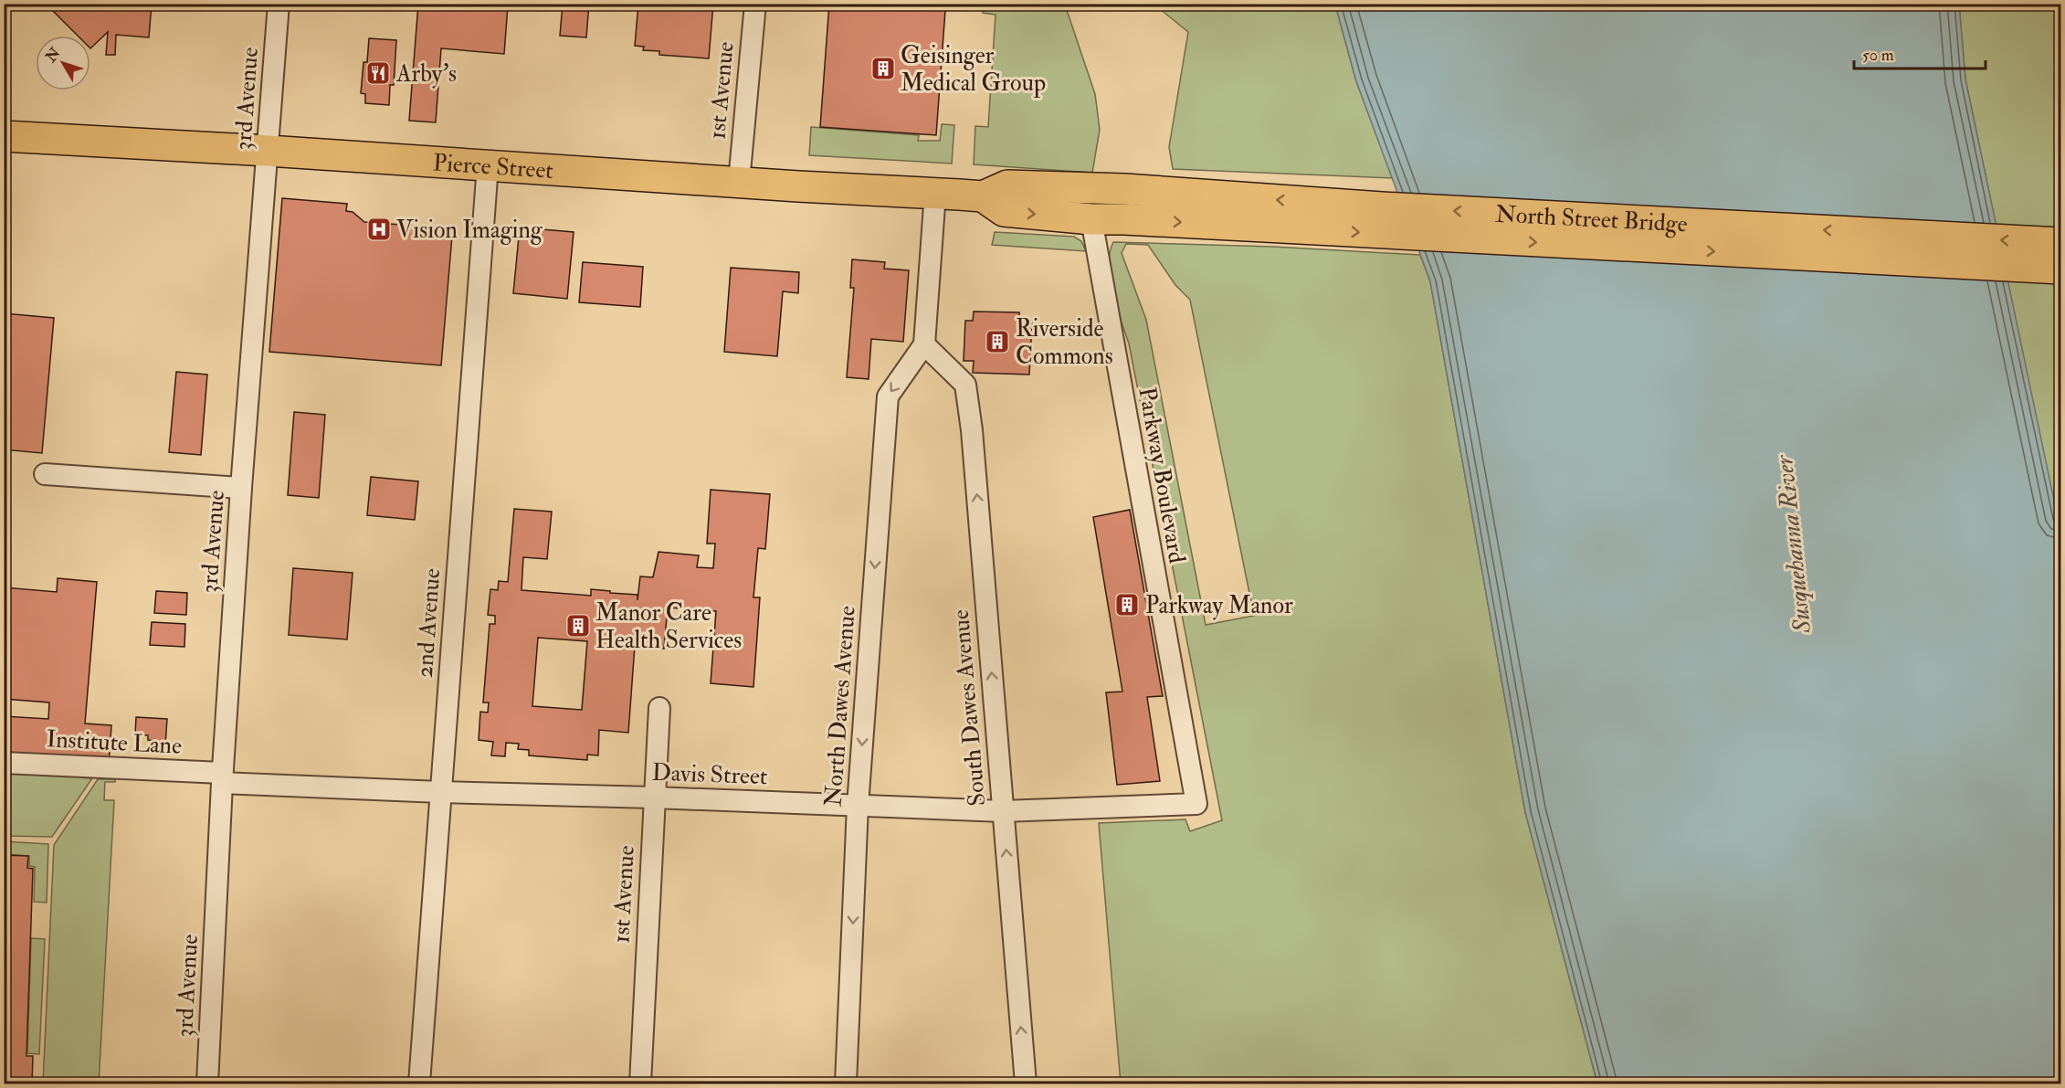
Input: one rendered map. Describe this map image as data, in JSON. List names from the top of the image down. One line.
{"streets":{"main road":["Pierce Street","North Street Bridge"],"street":["1st Avenue","3rd Avenue","Parkway Boulevard","2nd Avenue","North Dawes Avenue","South Dawes Avenue","Institute Lane","Davis Street"]},"crossings":[["1st Avenue","Pierce Street"],["1st Avenue","Davis Street"],["3rd Avenue","Pierce Street"],["3rd Avenue","Institute Lane"],["3rd Avenue","Davis Street"],["Pierce Street","North Street Bridge"],["Pierce Street","Parkway Boulevard"],["Pierce Street","2nd Avenue"],["Parkway Boulevard","Davis Street"],["2nd Avenue","Davis Street"],["North Dawes Avenue","South Dawes Avenue"],["North Dawes Avenue","Davis Street"],["South Dawes Avenue","Davis Street"],["Institute Lane","Davis Street"]],"one_way":["North Dawes Avenue","South Dawes Avenue"],"water":["Susquehanna River"],"places":{"building":["Geisinger Medical Group","Riverside Commons","Parkway Manor","Manor Care Health Services"],"restaurant":["Arby's"],"hospital":["Vision Imaging"]},"scale_bar":"50 m","north":"top left"}
